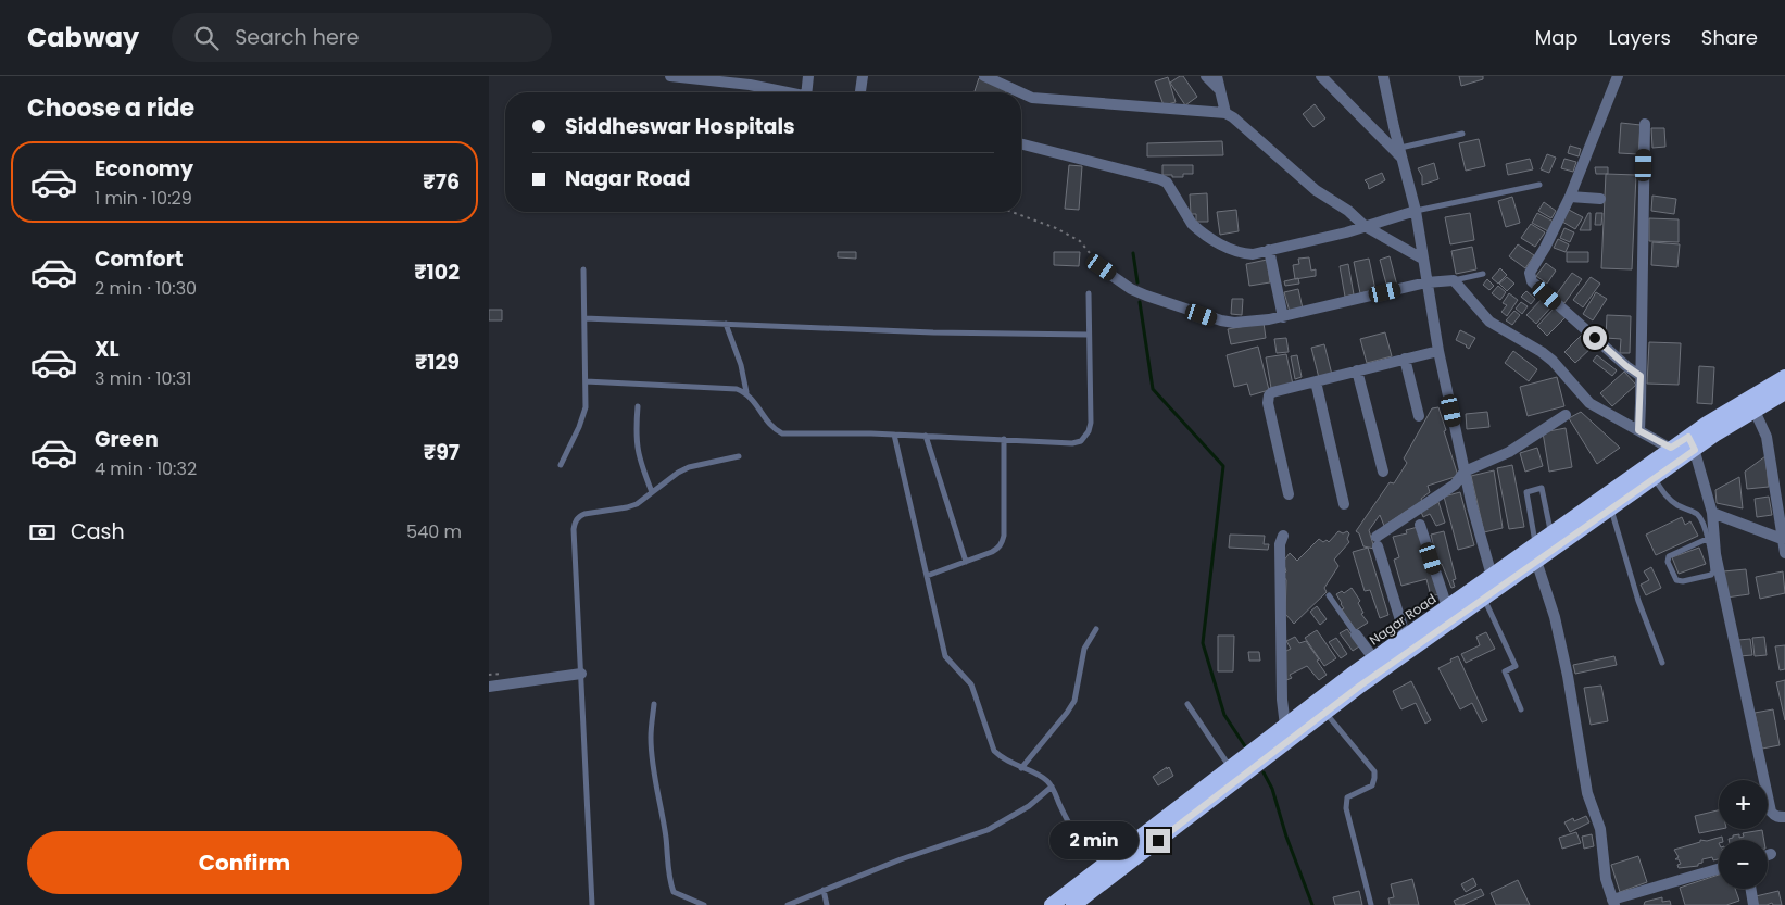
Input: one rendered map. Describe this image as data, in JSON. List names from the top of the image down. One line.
{"streets":{"highway":["Nagar Road"]},"page":{"header":"Cabway","search":"Search here","nav":["Map","Layers","Share"],"heading":"Choose a ride","banner":["Siddheswar Hospitals","Nagar Road"],"list":[{"name":"Economy","note":"1 min · 10:29","value":"₹76"},{"name":"Comfort","note":"2 min · 10:30","value":"₹102"},{"name":"XL","note":"3 min · 10:31","value":"₹129"},{"name":"Green","note":"4 min · 10:32","value":"₹97"}],"pay":["Cash","540 m"],"map_buttons":["+","−"],"buttons":"Confirm","bubble":"2 min"}}
